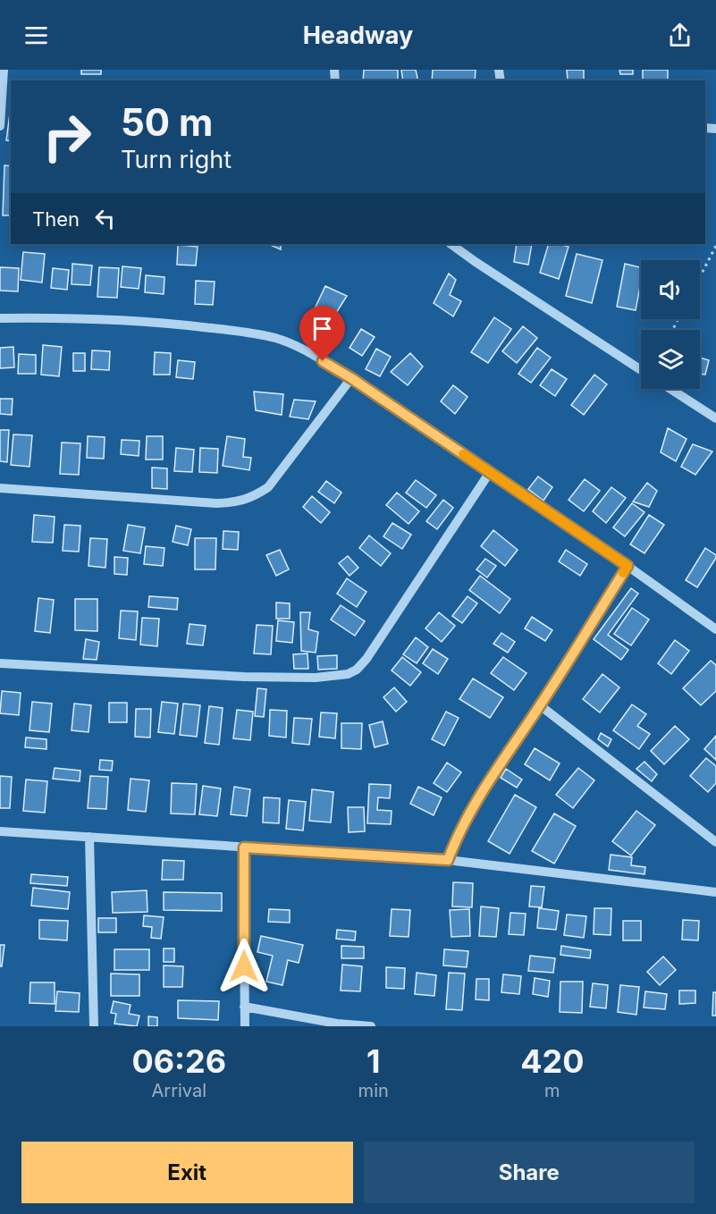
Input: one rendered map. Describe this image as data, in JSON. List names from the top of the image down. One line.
{"page":{"header":"Headway","turn":["50 m","Turn right"],"then":"Then","eta":["06:26","Arrival","1","min","420","m"],"buttons":["Exit","Share"]}}
